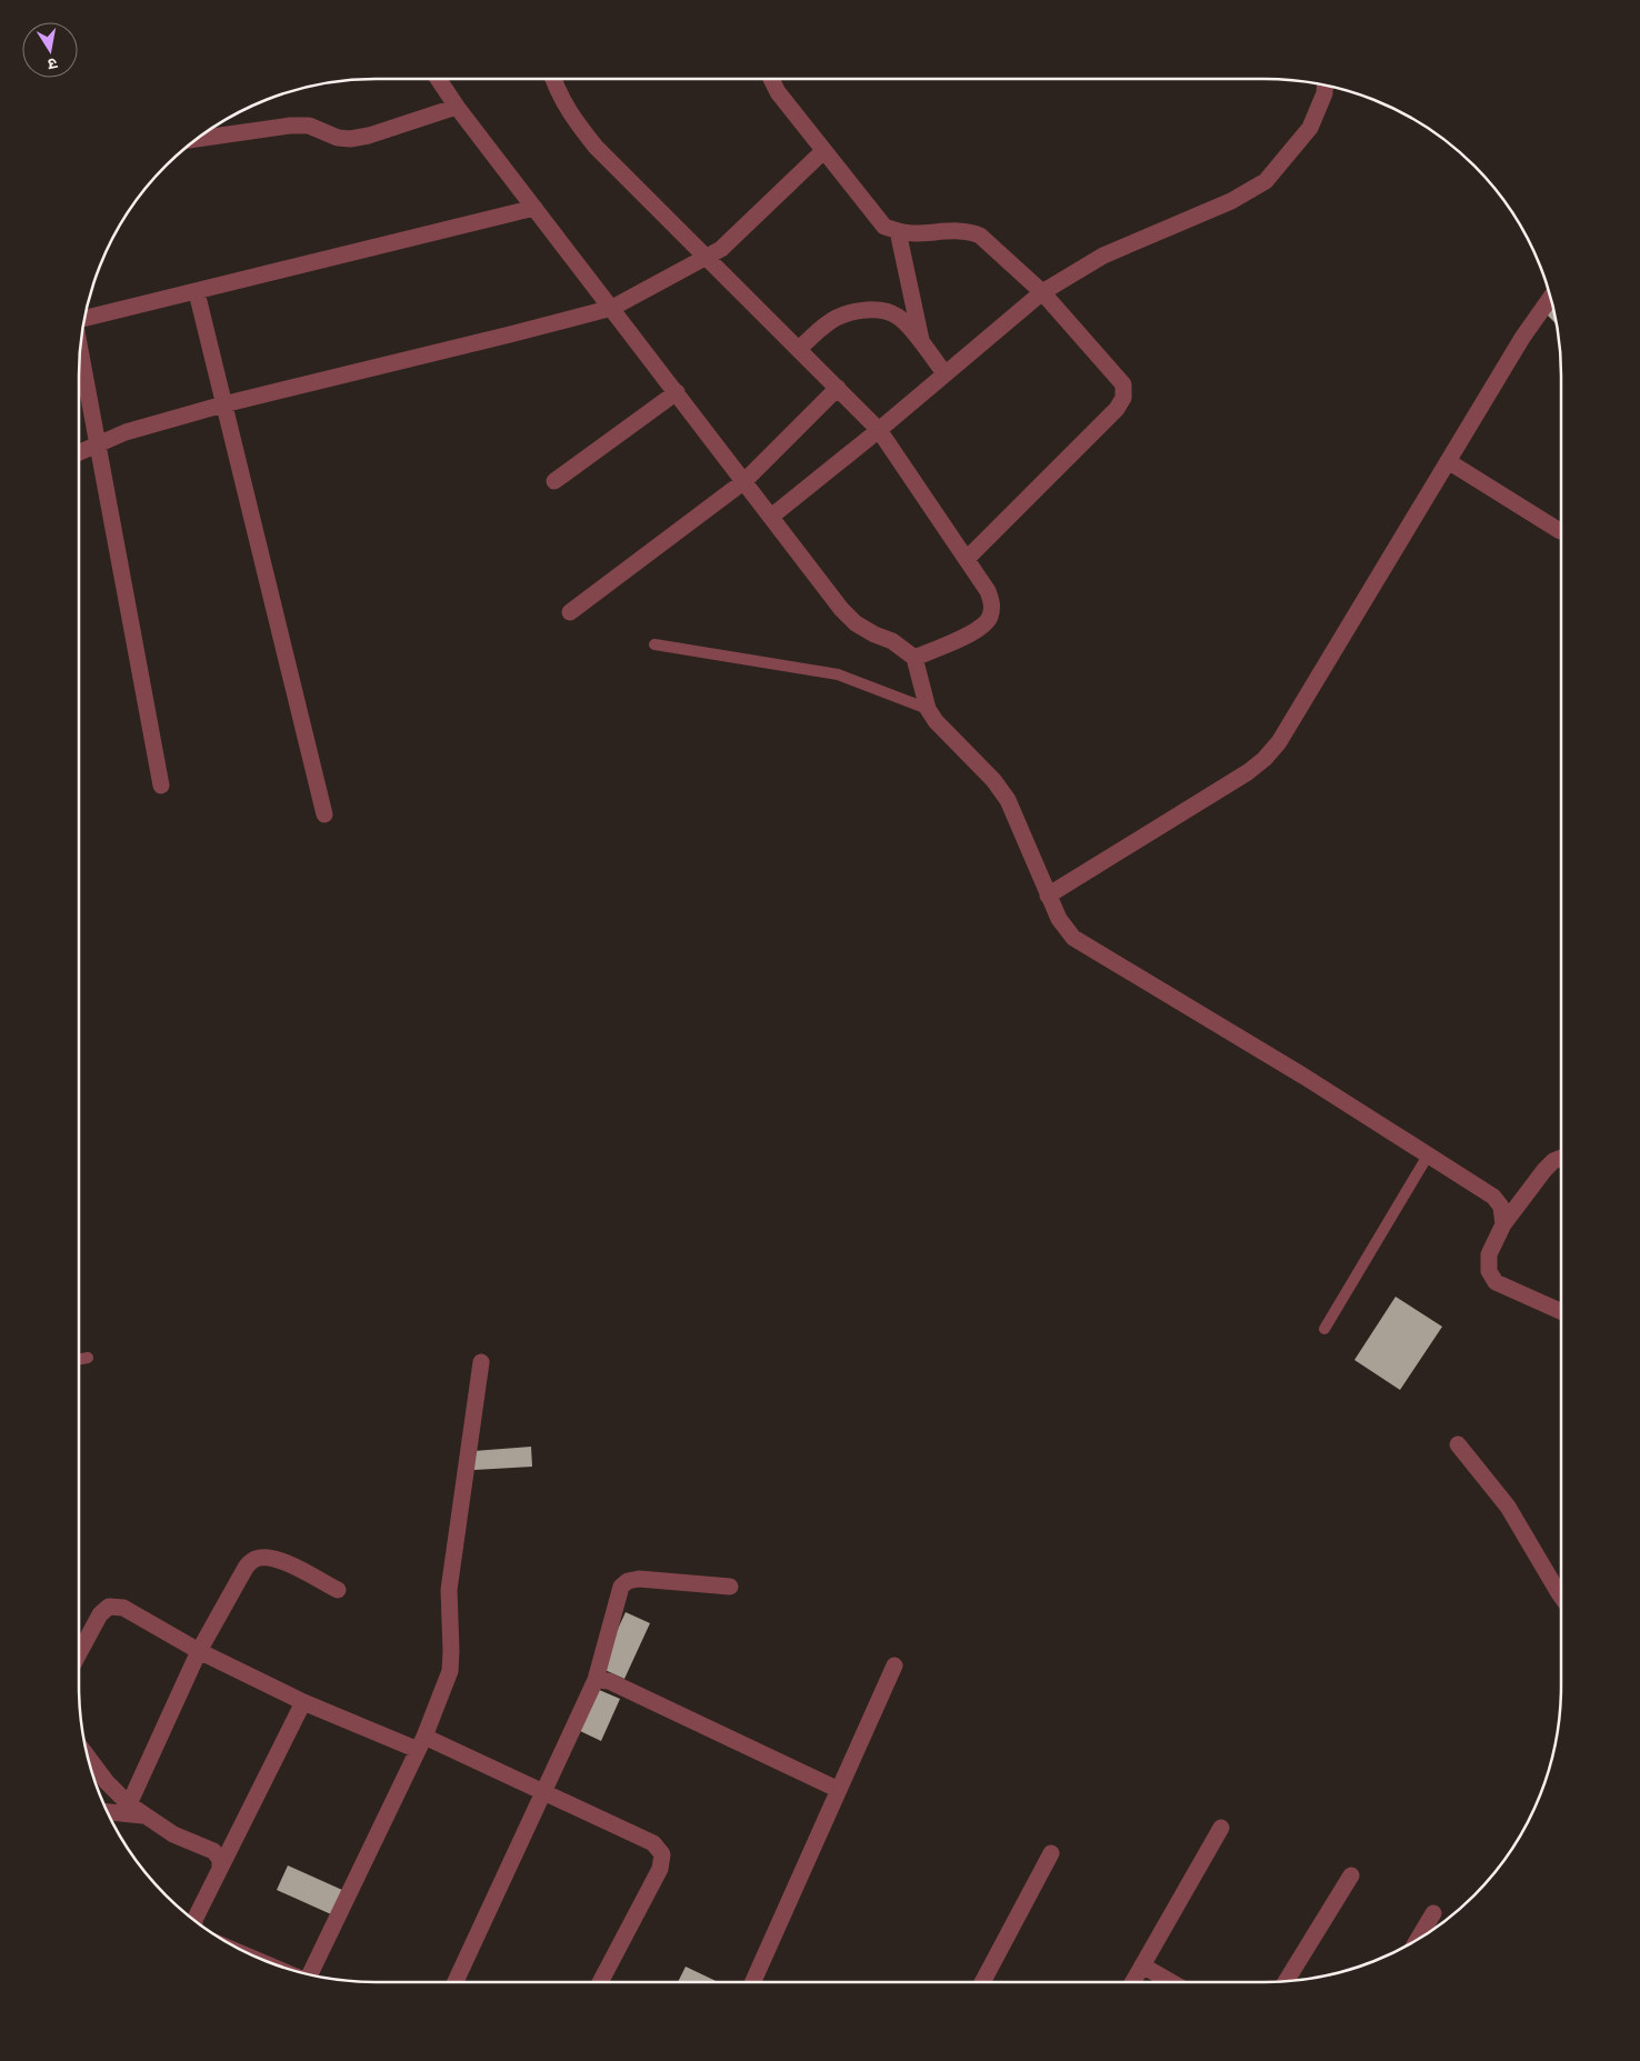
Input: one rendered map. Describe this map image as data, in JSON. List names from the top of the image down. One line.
{"north":"bottom"}
